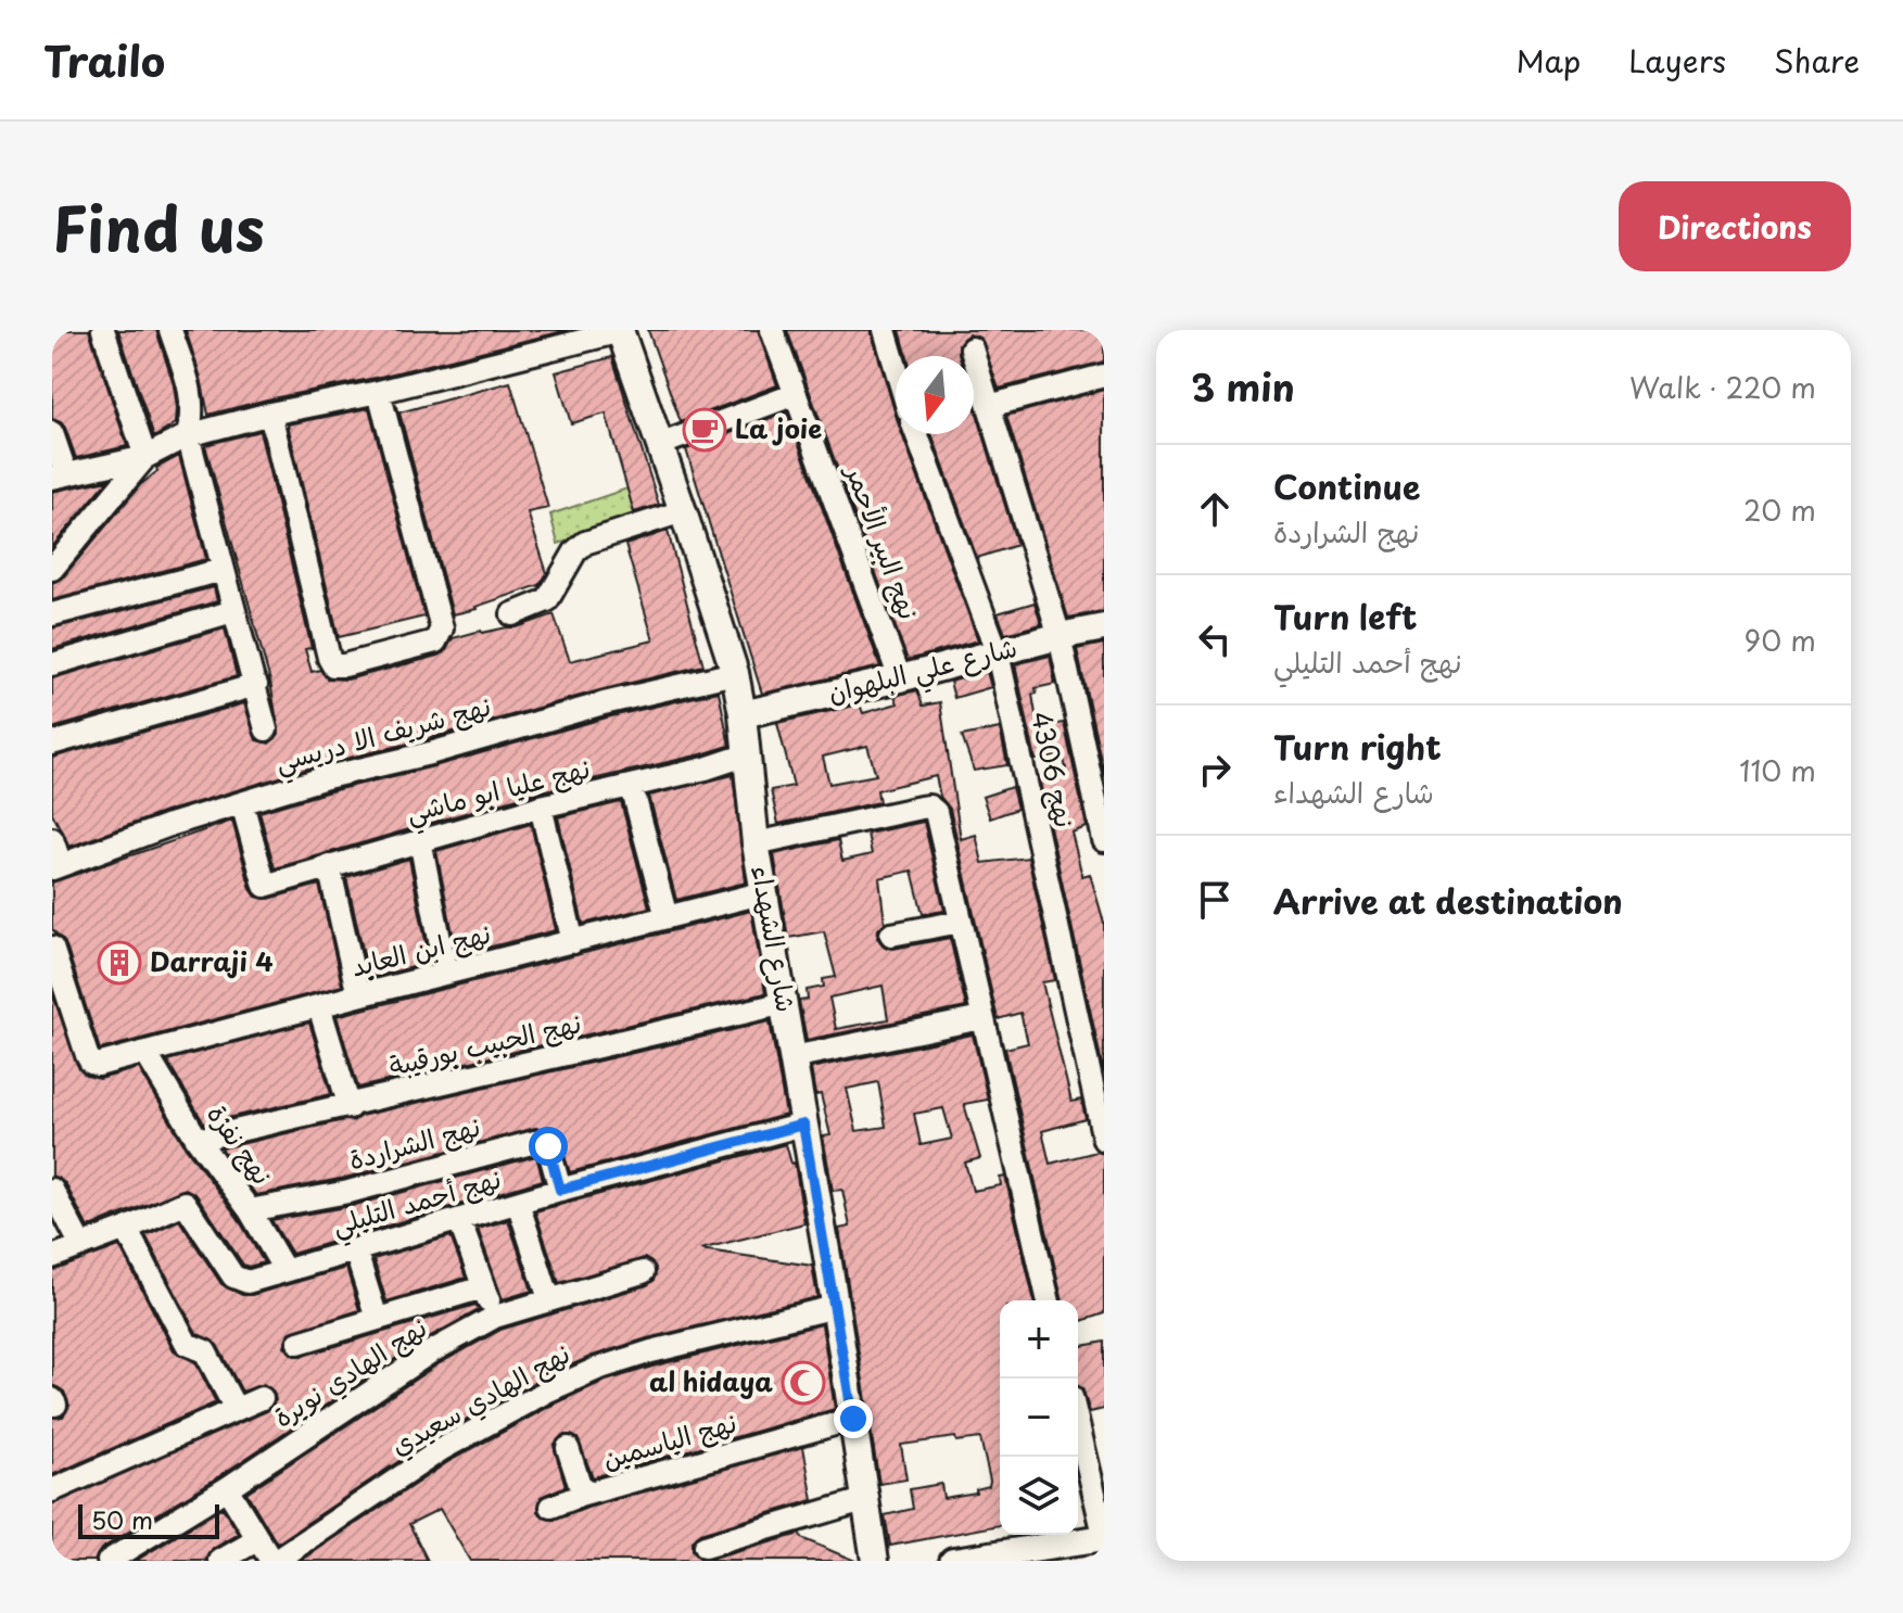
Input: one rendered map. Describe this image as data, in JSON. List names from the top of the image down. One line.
{"streets":{"street":["نهج البير الأحمر","شارع علي البلهوان","نهج شريف الا دريسي","نهج 4306","نهج عليا ابو ماشي","شارع الشهداء","نهج ابن العابد","نهج الحبيب بورقيبة","نهج الشراردة","نهج نفزة","نهج أحمد التليلي","نهج الهادي نويرة","نهج الهادي سعيدي","نهج الياسمين"]},"crossings":[["نهج البير الأحمر","شارع علي البلهوان"],["شارع علي البلهوان","نهج 4306"],["شارع علي البلهوان","شارع الشهداء"],["نهج شريف الا دريسي","نهج عليا ابو ماشي"],["نهج شريف الا دريسي","شارع الشهداء"],["نهج عليا ابو ماشي","شارع الشهداء"],["شارع الشهداء","نهج ابن العابد"],["شارع الشهداء","نهج الحبيب بورقيبة"],["شارع الشهداء","نهج أحمد التليلي"],["شارع الشهداء","نهج الهادي سعيدي"],["شارع الشهداء","نهج الياسمين"],["نهج ابن العابد","نهج نفزة"],["نهج الحبيب بورقيبة","نهج نفزة"],["نهج الشراردة","نهج نفزة"],["نهج الشراردة","نهج أحمد التليلي"],["نهج نفزة","نهج أحمد التليلي"]],"places":{"cafe":["La joie"],"building":["Darraji 4"],"mosque":["al hidaya"]},"scale_bar":"50 m","north":"bottom","page":{"header":"Trailo","nav":["Map","Layers","Share"],"title":"Find us","buttons":"Directions","heading":["3 min","Walk · 220 m"],"list":[["Continue","نهج الشراردة","20 m"],["Turn left","نهج أحمد التليلي","90 m"],["Turn right","شارع الشهداء","110 m"],"Arrive at destination"],"map_buttons":["+","−"],"scale":"50 m"}}
